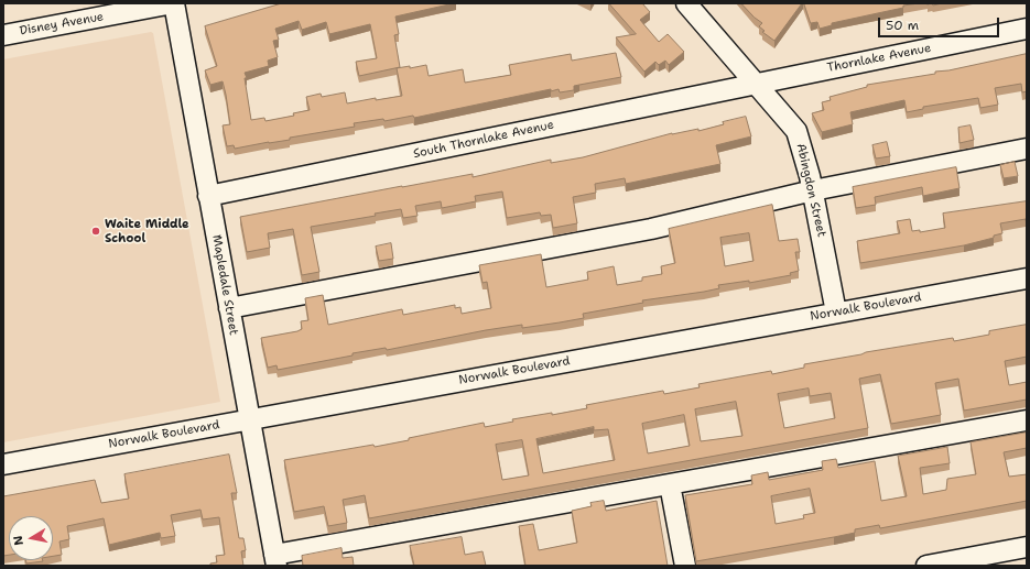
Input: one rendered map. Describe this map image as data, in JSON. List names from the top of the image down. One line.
{"streets":{"street":["Disney Avenue","Thornlake Avenue","South Thornlake Avenue","Abingdon Street","Mapledale Street","Norwalk Boulevard"]},"crossings":[["Disney Avenue","Mapledale Street"],["Thornlake Avenue","South Thornlake Avenue"],["Thornlake Avenue","Abingdon Street"],["South Thornlake Avenue","Abingdon Street"],["South Thornlake Avenue","Mapledale Street"],["Abingdon Street","Norwalk Boulevard"],["Mapledale Street","Norwalk Boulevard"]],"places":["Waite Middle School"],"scale_bar":"50 m","north":"left"}
